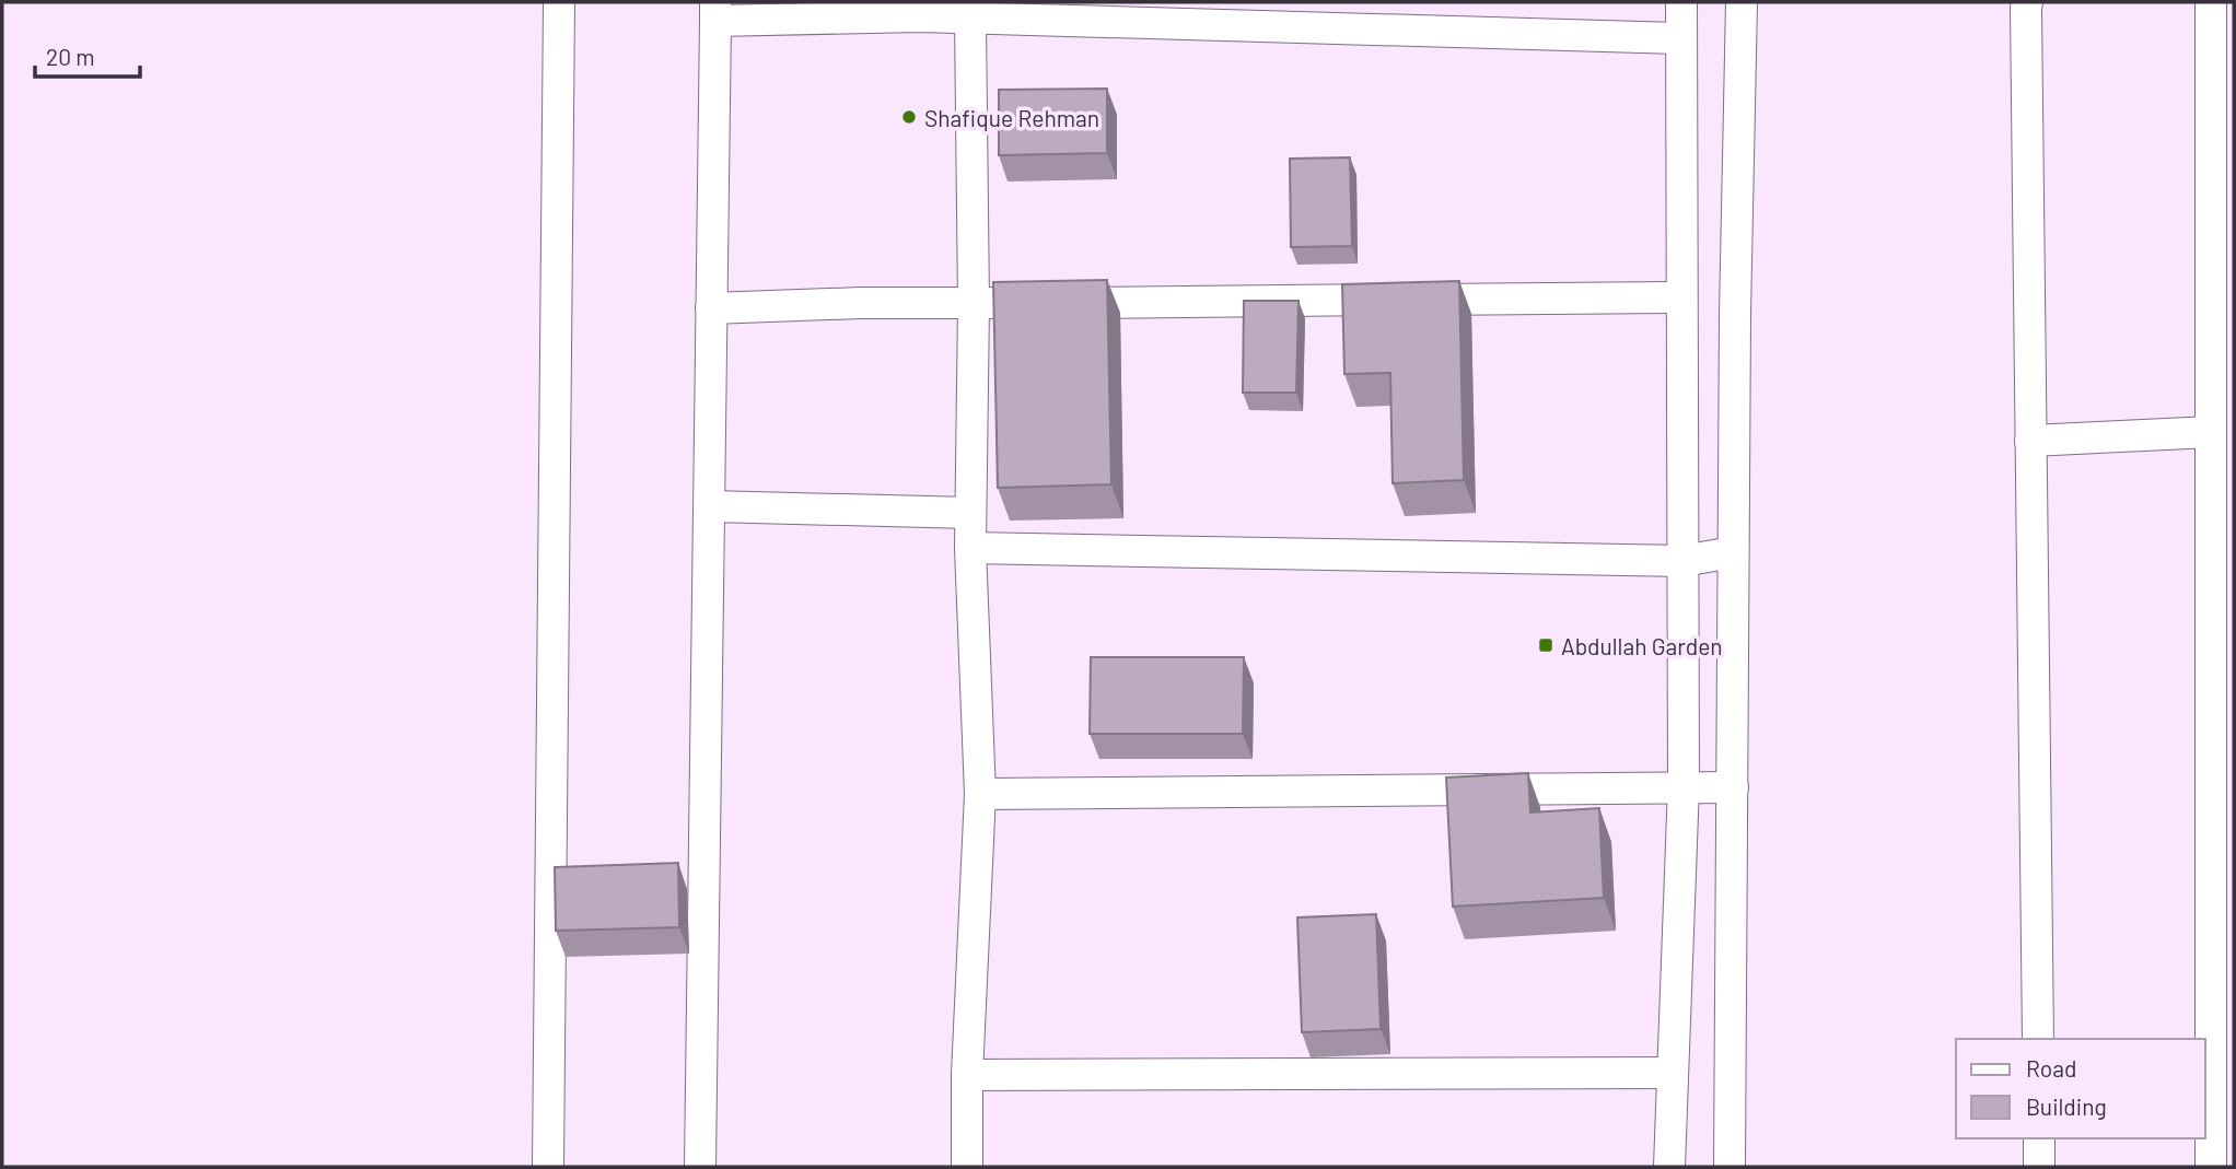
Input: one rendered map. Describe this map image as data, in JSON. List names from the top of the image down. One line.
{"places":{"other":["Shafique Rehman"],"transit":["Abdullah Garden"]},"legend":["Road","Building"],"scale_bar":"20 m"}
